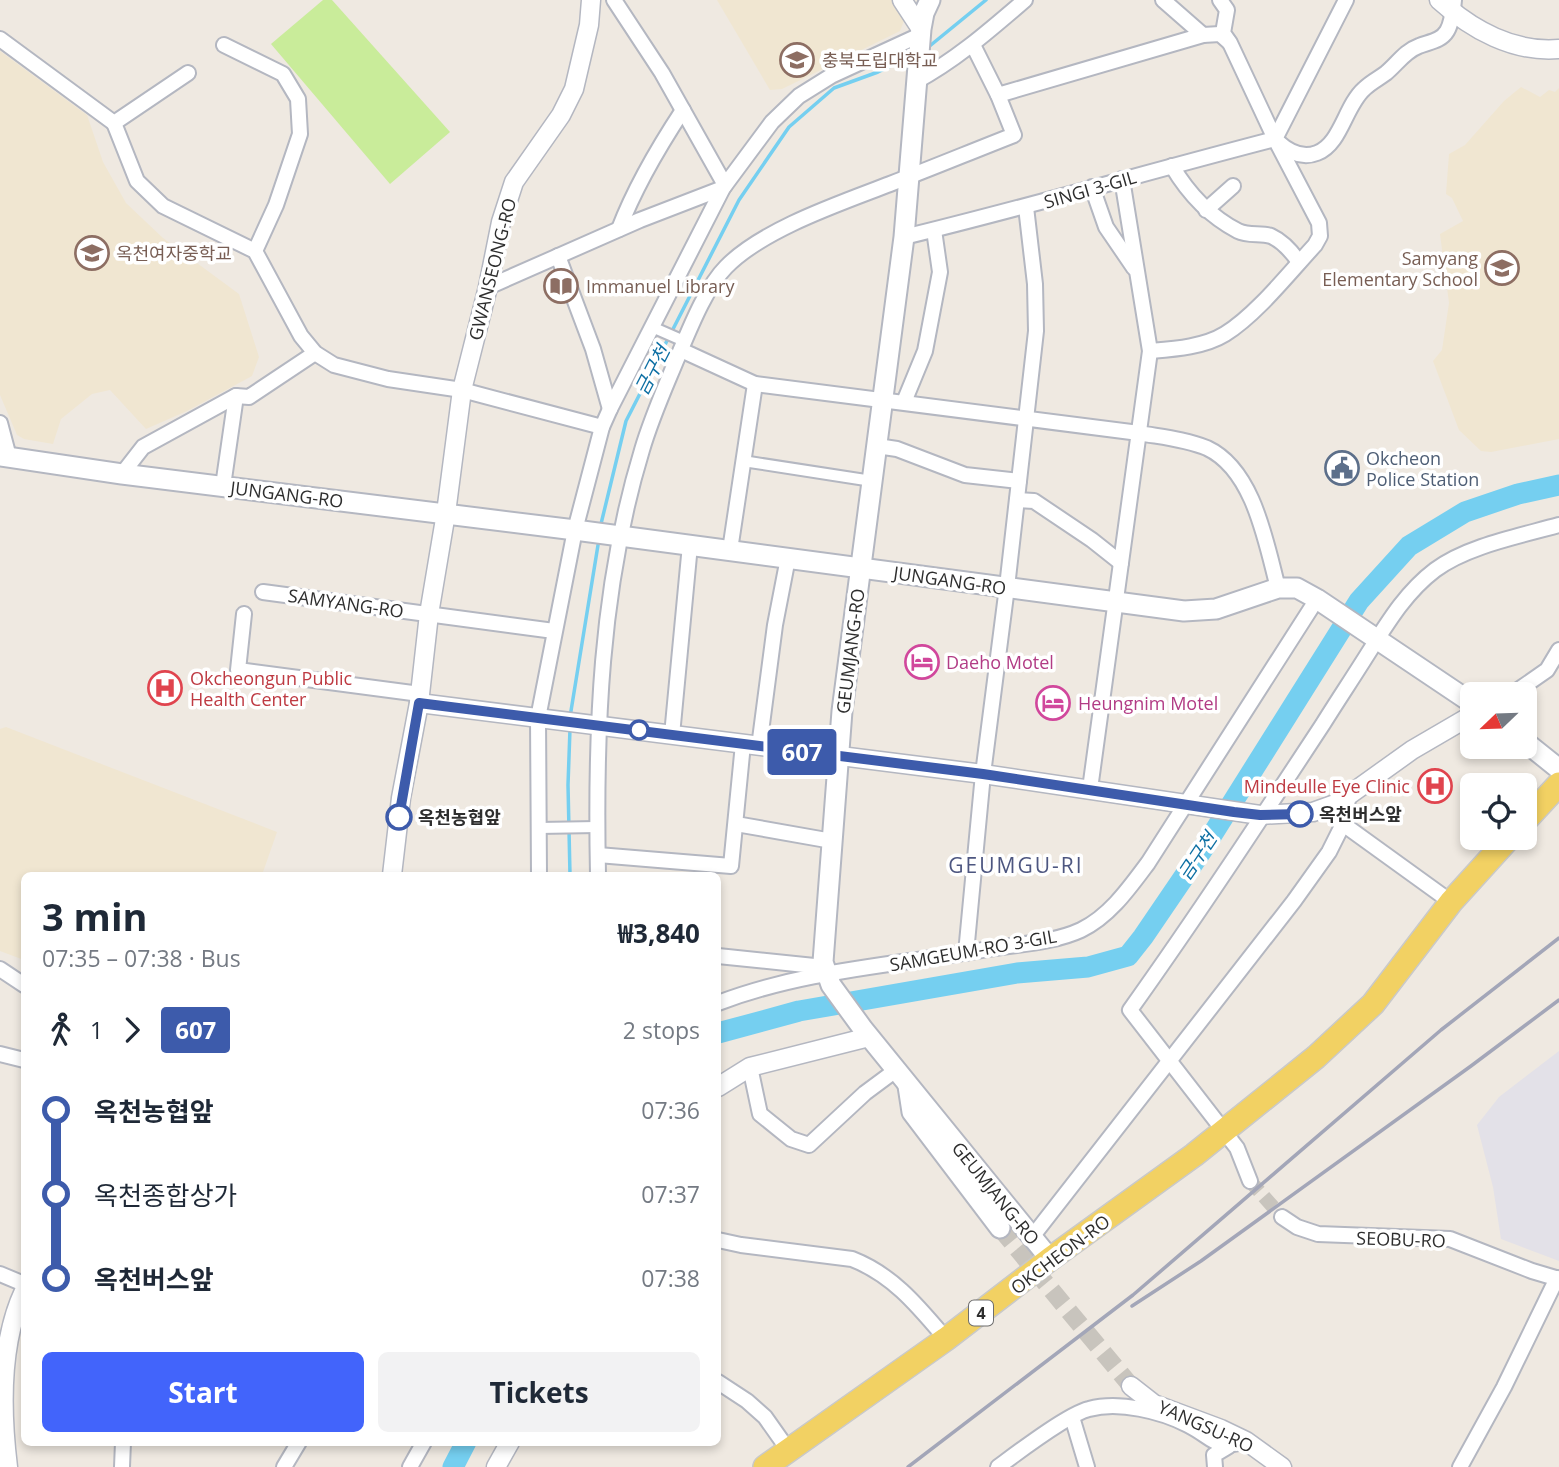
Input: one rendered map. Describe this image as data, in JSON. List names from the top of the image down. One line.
{"streets":{"main road":["JUNGANG-RO","GEUMJANG-RO","OKCHEON-RO","4"],"street":["SINGI 3-GIL","GWANSEONG-RO","SAMYANG-RO","SAMGEUM-RO 3-GIL","SEOBU-RO","YANGSU-RO"]},"crossings":[["SINGI 3-GIL","GEUMJANG-RO"],["GWANSEONG-RO","JUNGANG-RO"],["GWANSEONG-RO","SAMYANG-RO"],["JUNGANG-RO","SAMYANG-RO"],["JUNGANG-RO","GEUMJANG-RO"],["GEUMJANG-RO","SAMGEUM-RO 3-GIL"],["GEUMJANG-RO","OKCHEON-RO"],["OKCHEON-RO","4"]],"districts":["GEUMGU-RI"],"water":["금구천"],"places":{"school or university":["충북도립대학교","옥천여자중학교","Samyang Elementary School"],"library":["Immanuel Library"],"public building":["Okcheon Police Station"],"hotel":["Daeho Motel","Heungnim Motel"],"hospital":["Okcheongun Public Health Center","Mindeulle Eye Clinic"],"other":["옥천버스앞","옥천농협앞"]},"lines":["bus line 607"],"north":"bottom left","page":{"on_map":"607","heading":["3 min","07:35 – 07:38 · Bus","₩3,840"],"legs":["1","607","2 stops"],"list":[{"name":"옥천농협앞","value":"07:36"},{"name":"옥천종합상가","value":"07:37"},{"name":"옥천버스앞","value":"07:38"}],"buttons":["Start","Tickets"]}}
